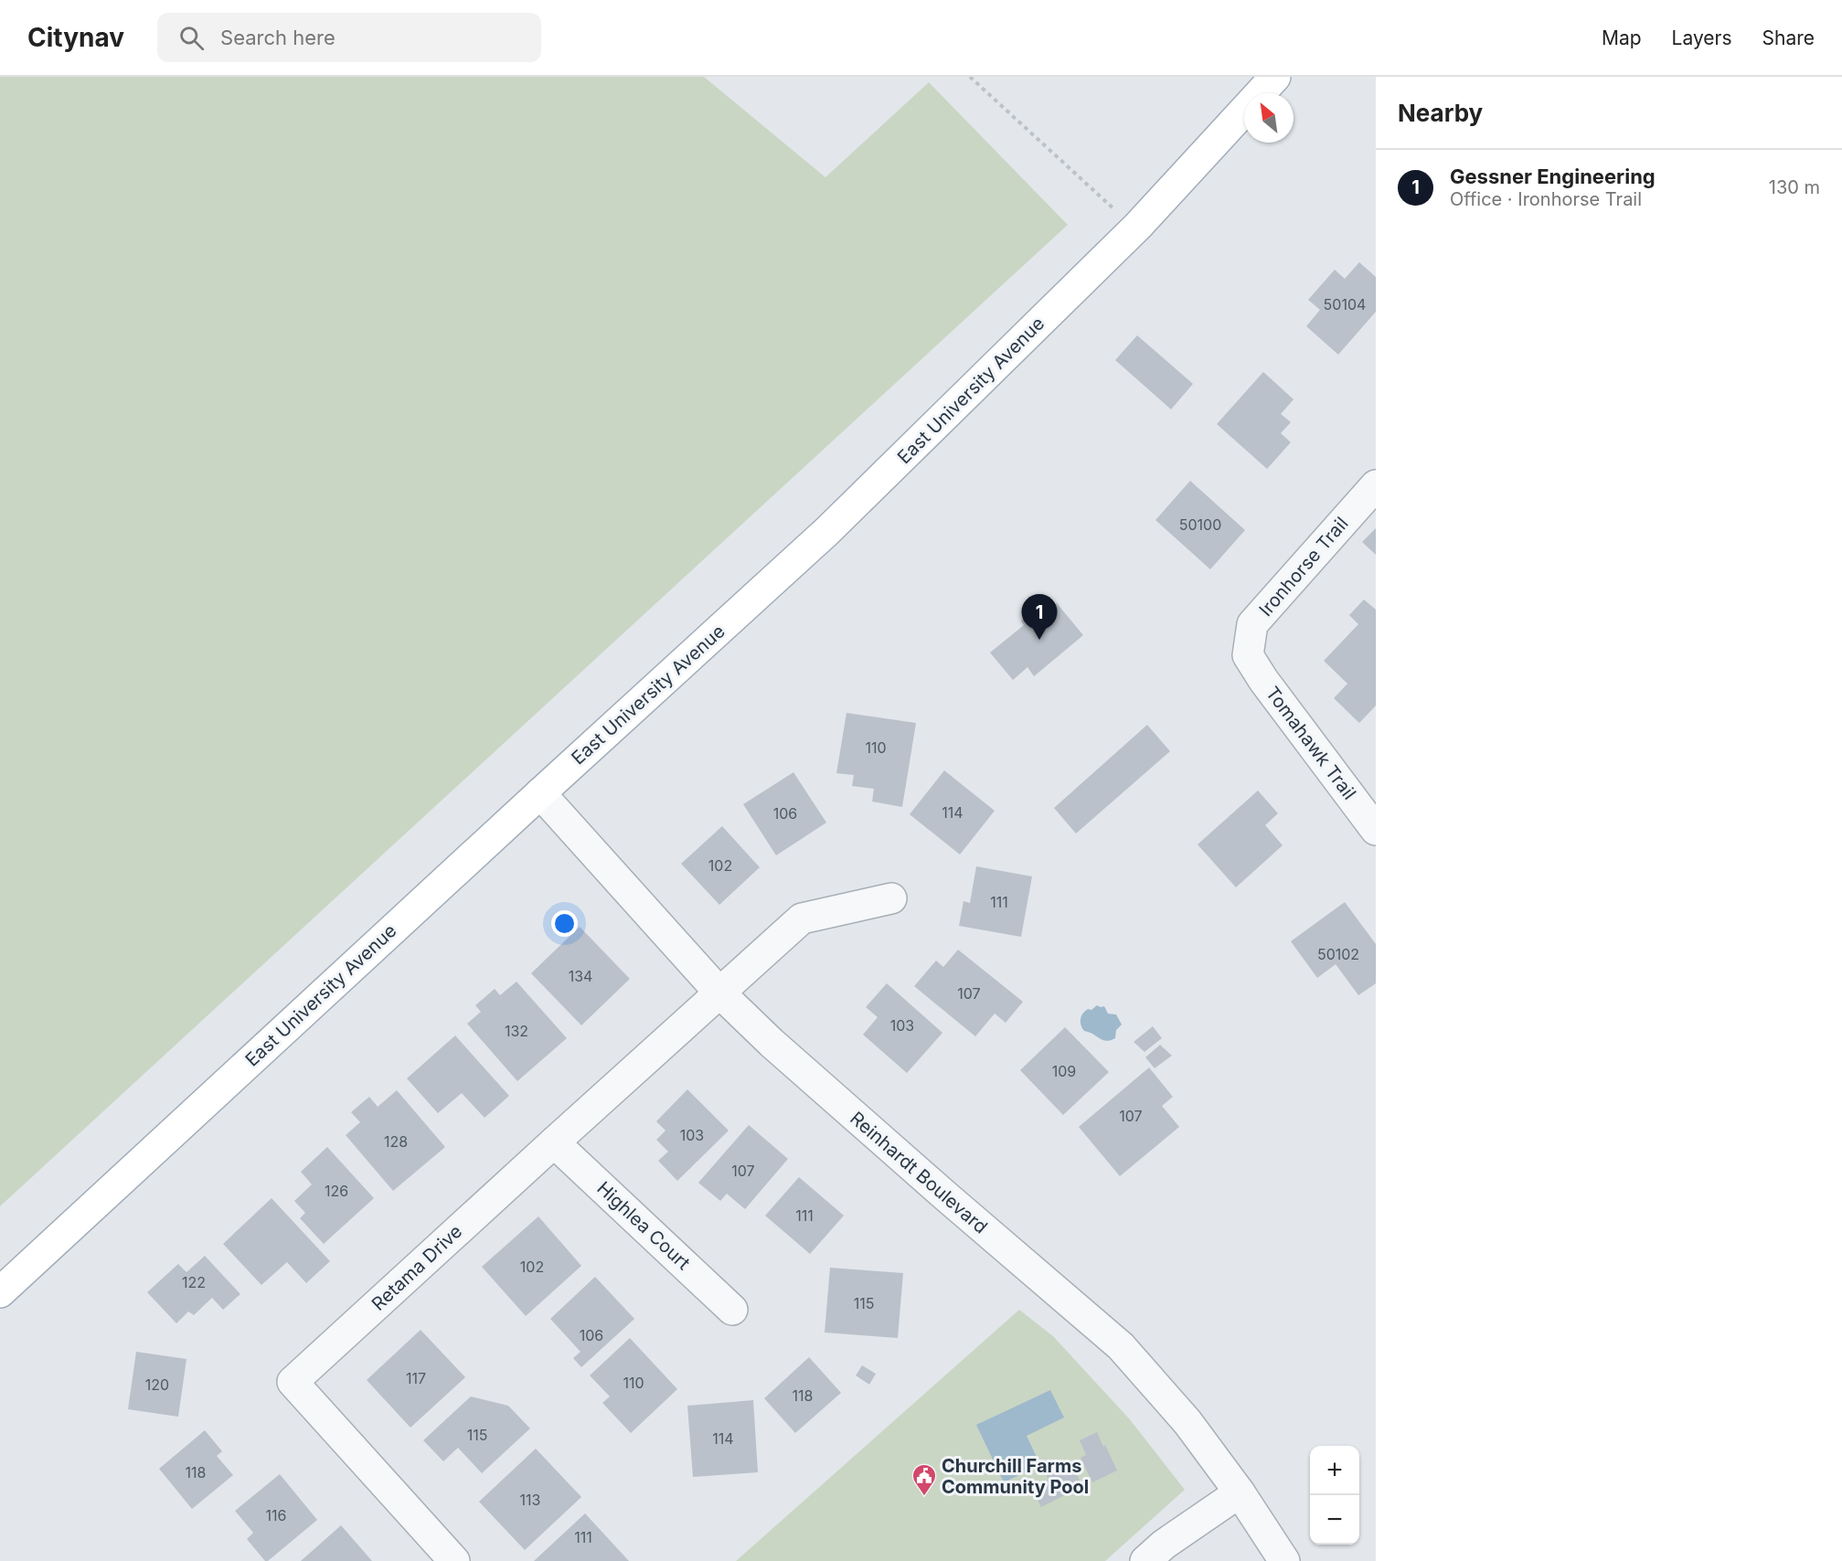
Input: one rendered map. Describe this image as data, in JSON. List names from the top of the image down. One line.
{"streets":{"main road":["East University Avenue"],"street":["Ironhorse Trail","Tomahawk Trail","Reinhardt Boulevard","Highlea Court","Retama Drive"]},"crossings":[["East University Avenue","Reinhardt Boulevard"],["Ironhorse Trail","Tomahawk Trail"],["Reinhardt Boulevard","Retama Drive"],["Highlea Court","Retama Drive"]],"places":{"public building":["Churchill Farms Community Pool"]},"house_numbers":["50104","50100","110","114","106","102","111","50102","134","107","103","132","109","107","103","128","107","126","111","102","122","115","106","117","110","120","118","115","114","118","113","116","111"],"north":"top left","page":{"header":"Citynav","search":"Search here","nav":["Map","Layers","Share"],"heading":"Nearby","list":[{"mark":"1","name":"Gessner Engineering","note":"Office · Ironhorse Trail","value":"130 m"}],"pins":"1","map_buttons":["+","−"]}}
